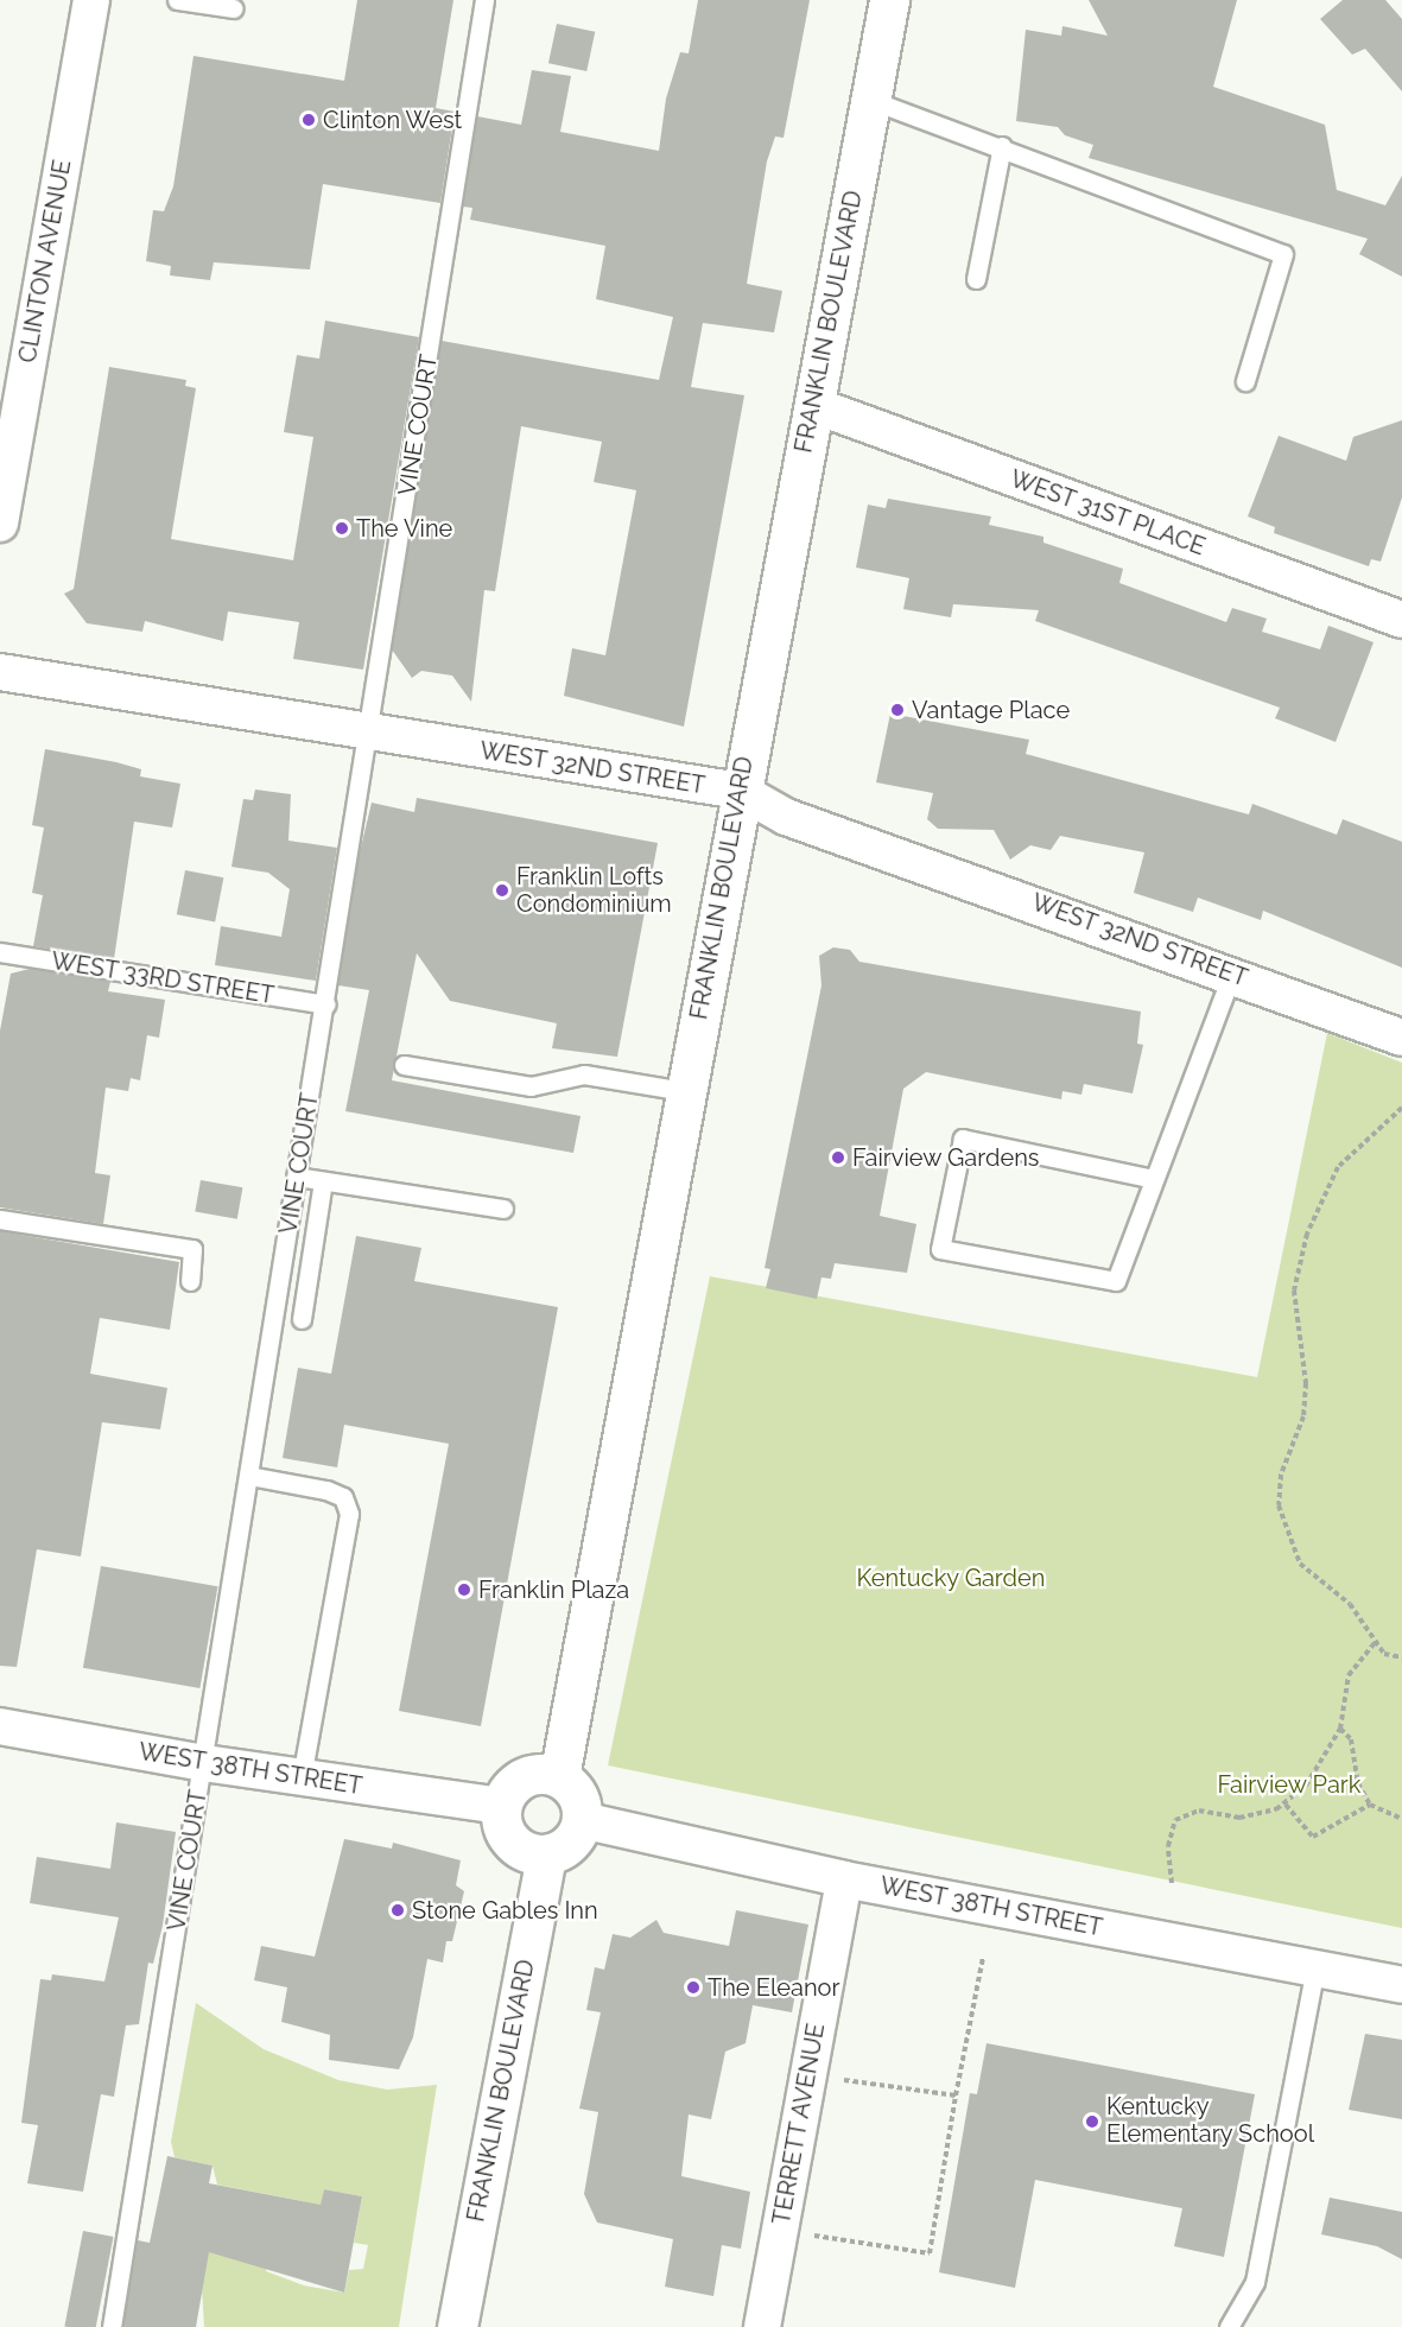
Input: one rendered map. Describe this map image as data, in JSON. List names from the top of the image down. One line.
{"streets":{"street":["CLINTON AVENUE","FRANKLIN BOULEVARD","WEST 31ST PLACE","WEST 32ND STREET","WEST 38TH STREET","TERRETT AVENUE"],"lane":["VINE COURT","WEST 33RD STREET"]},"crossings":[["FRANKLIN BOULEVARD","WEST 31ST PLACE"],["FRANKLIN BOULEVARD","WEST 32ND STREET"],["FRANKLIN BOULEVARD","WEST 38TH STREET"],["VINE COURT","WEST 32ND STREET"],["VINE COURT","WEST 33RD STREET"],["VINE COURT","WEST 38TH STREET"],["WEST 38TH STREET","TERRETT AVENUE"]],"parks":["Kentucky Garden","Fairview Park"],"places":["Clinton West","The Vine","Vantage Place","Franklin Lofts Condominium","Fairview Gardens","Franklin Plaza","Stone Gables Inn","The Eleanor","Kentucky Elementary School"]}
